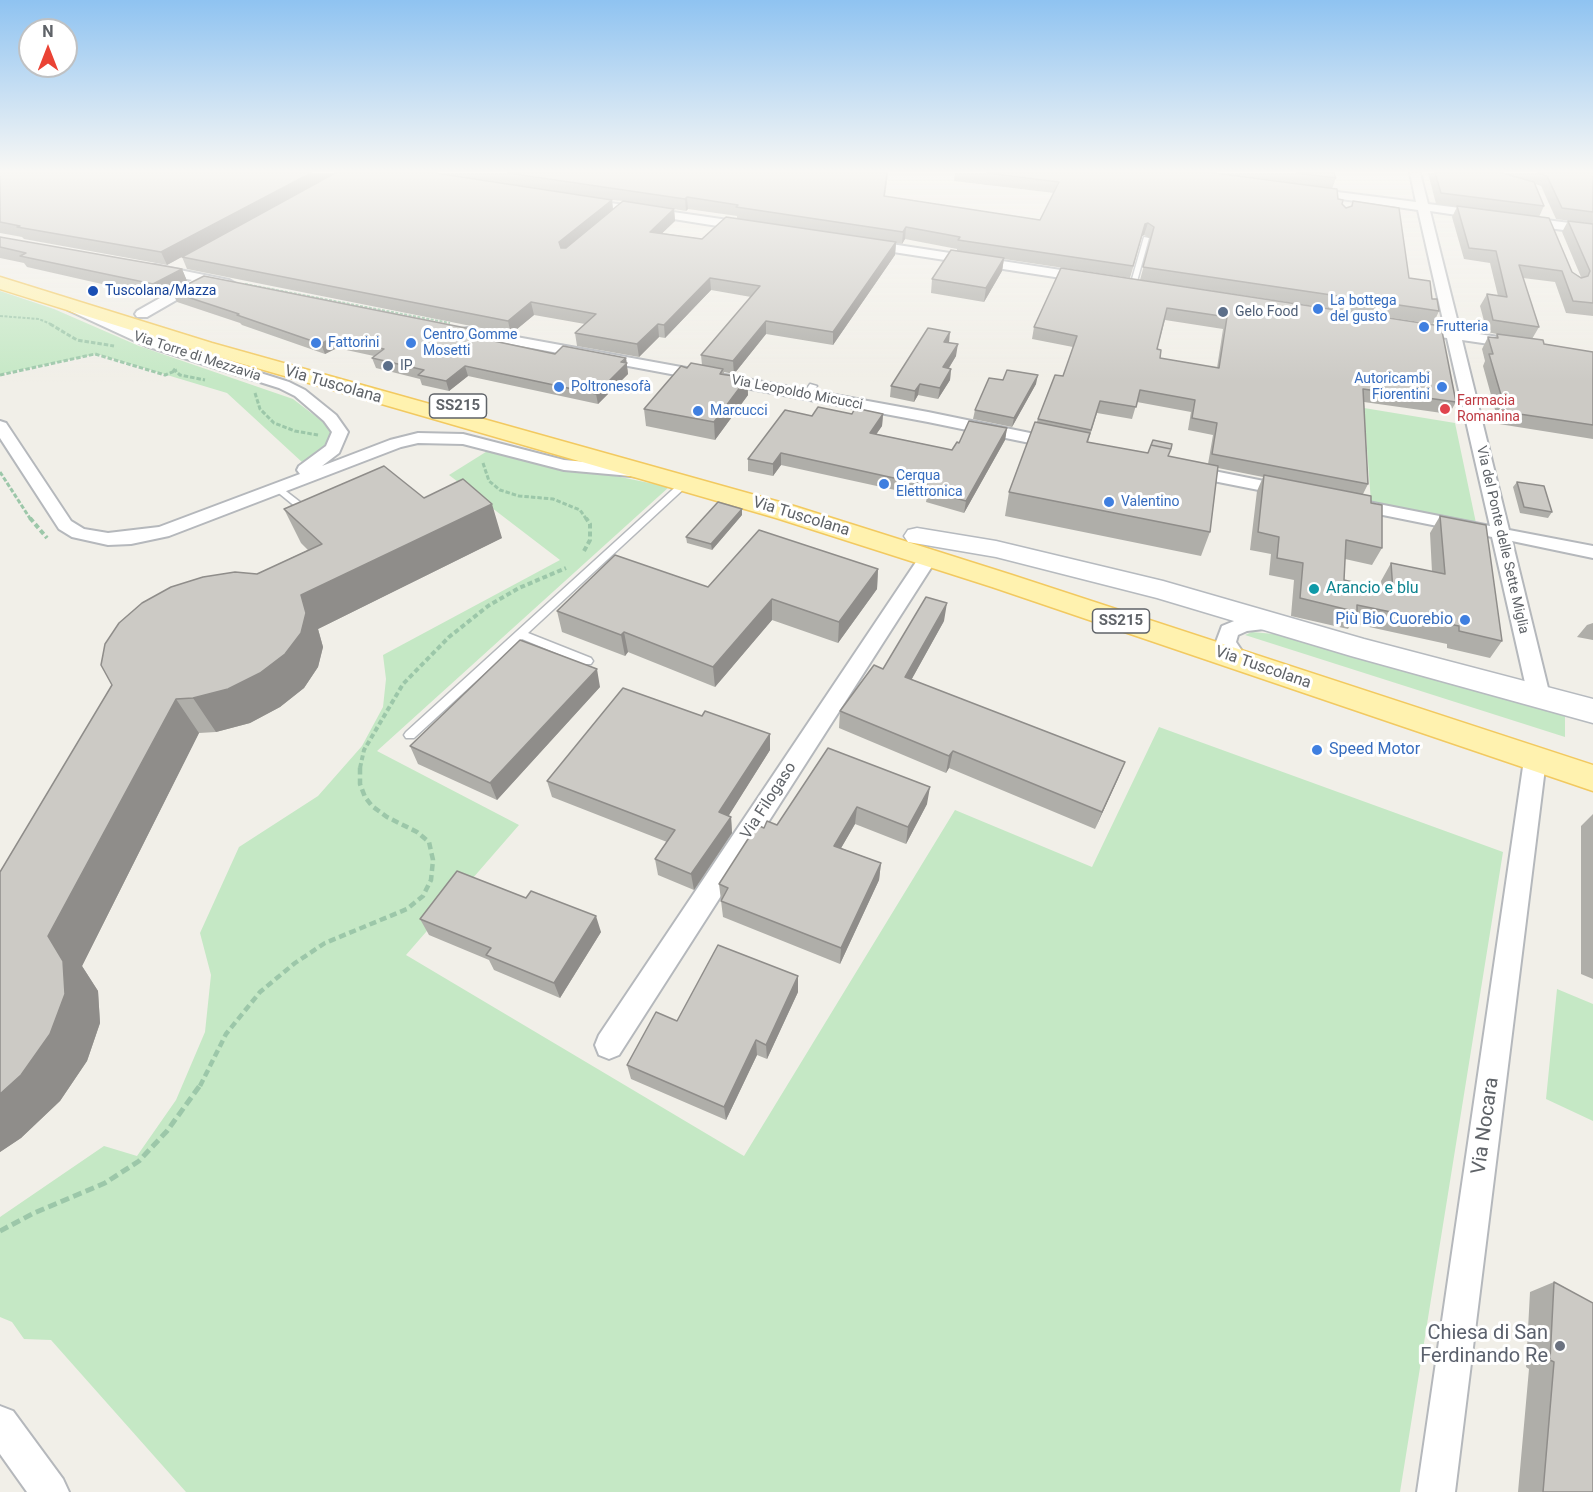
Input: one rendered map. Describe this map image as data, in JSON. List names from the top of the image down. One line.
{"streets":{"main road":["Via Tuscolana","SS215"],"street":["Via Torre di Mezzavia","Via Leopoldo Micucci","Via del Ponte delle Sette Miglia","Via Filogaso","Via Nocara"]},"crossings":[["Via Torre di Mezzavia","Via Tuscolana"],["Via Tuscolana","Via del Ponte delle Sette Miglia"],["Via Tuscolana","Via Filogaso"],["Via Tuscolana","Via Nocara"]],"places":["Tuscolana/Mazza","La bottega del gusto","Gelo Food","Frutteria","Fattorini","Centro Gomme Mosetti","IP","Poltronesofà","Autoricambi Fiorentini","Farmacia Romanina","Marcucci","Cerqua Elettronica","Valentino","Arancio e blu","Più Bio Cuorebio","Speed Motor","Chiesa di San Ferdinando Re"],"north":"top"}
